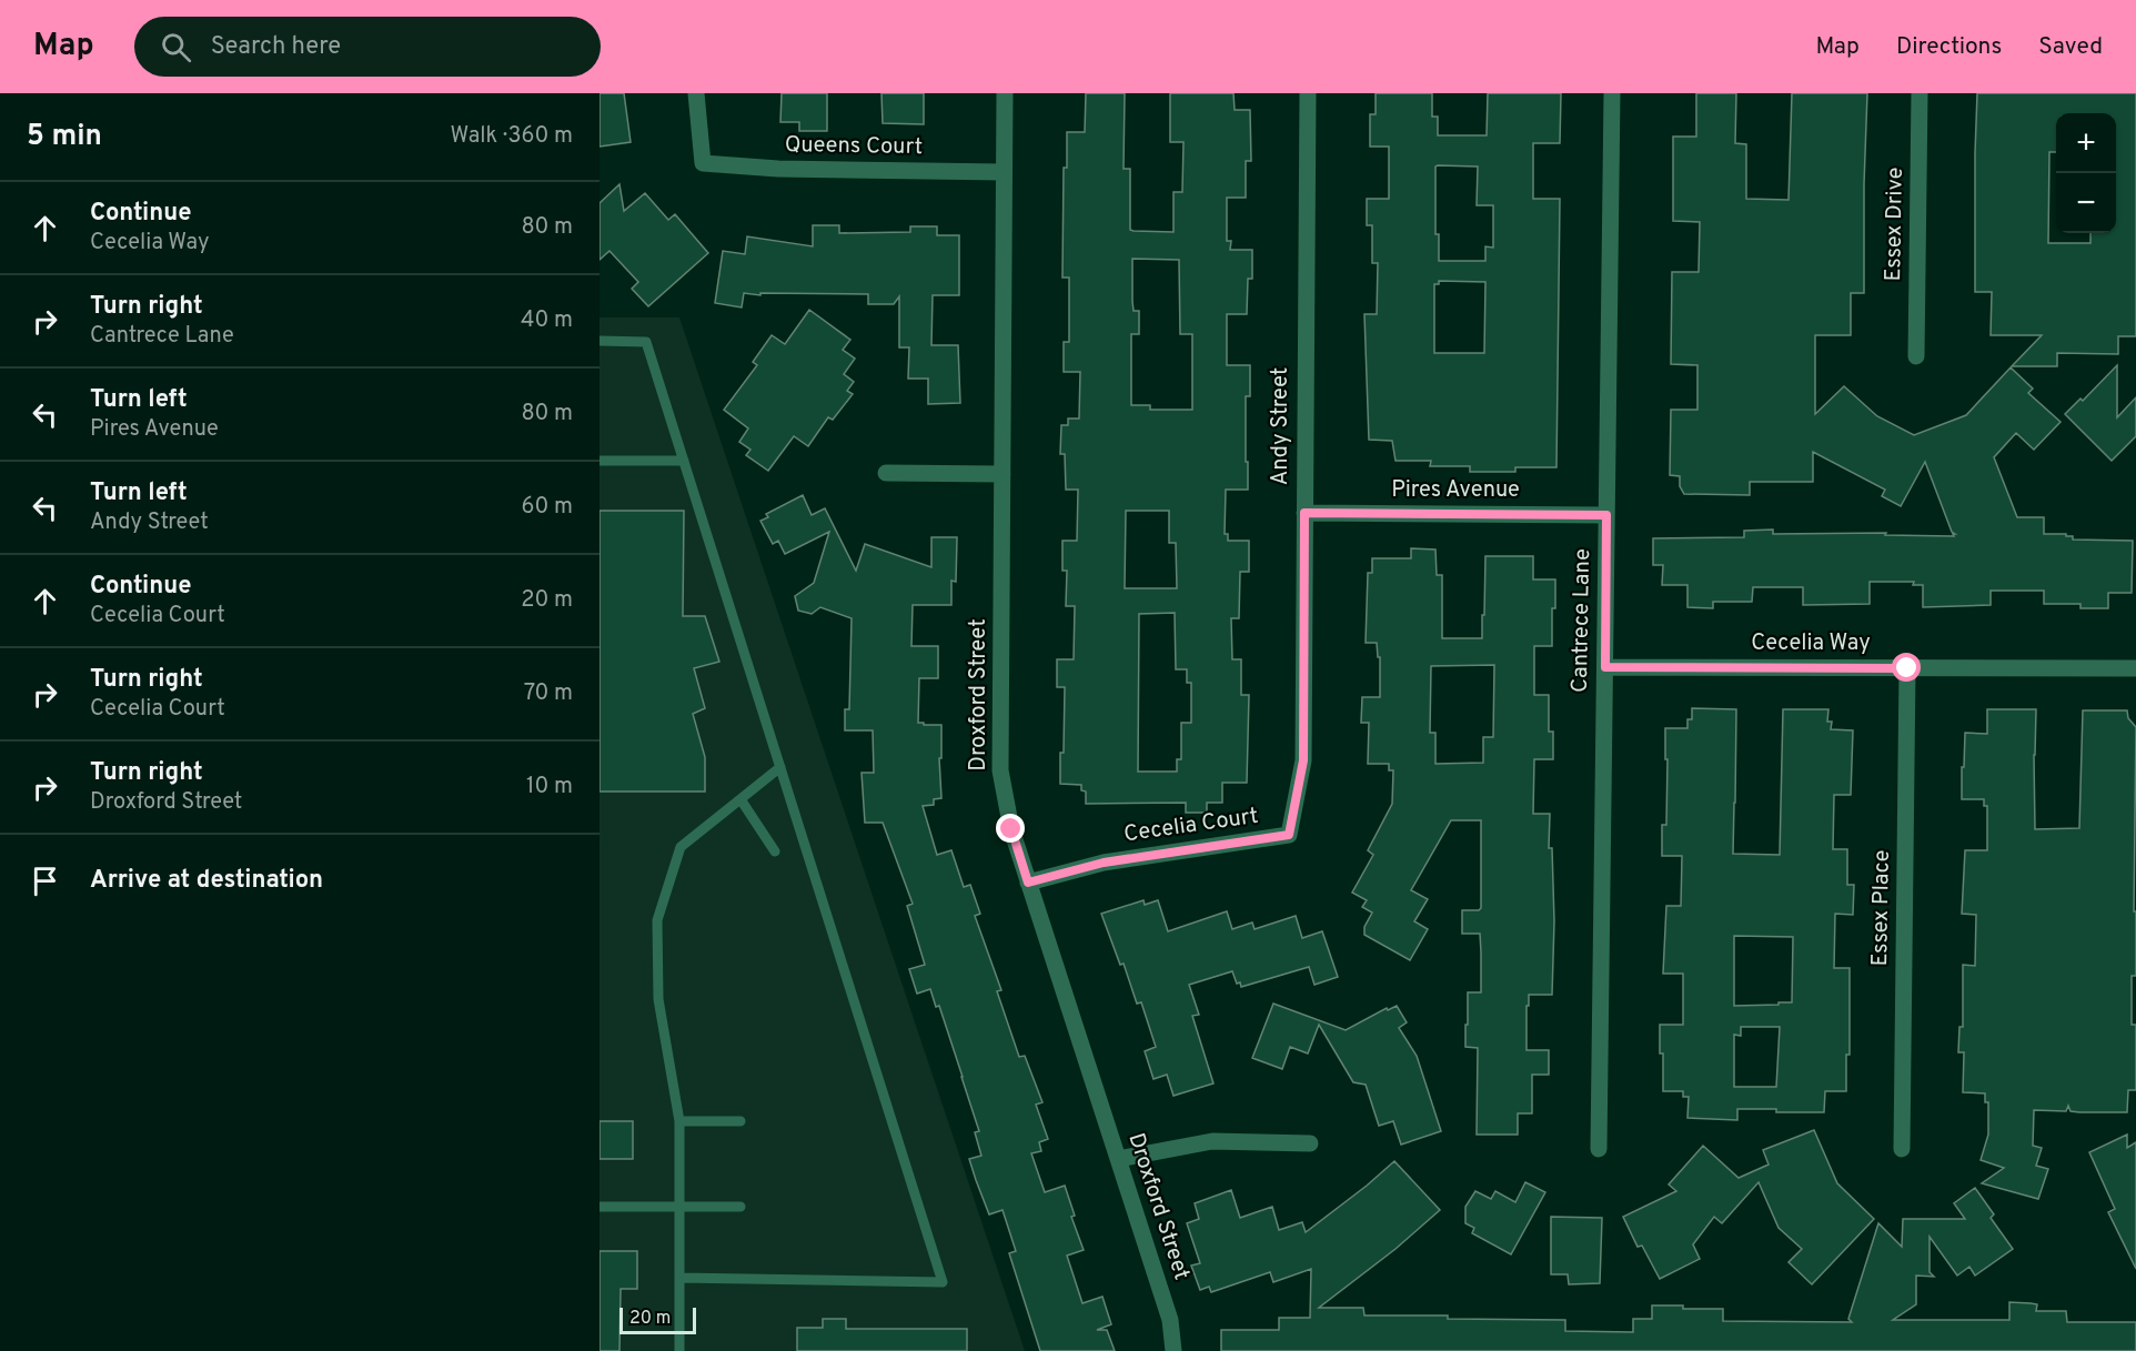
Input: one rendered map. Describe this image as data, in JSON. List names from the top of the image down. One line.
{"streets":{"street":["Queens Court","Essex Drive","Andy Street","Pires Avenue","Cantrece Lane","Cecelia Way","Droxford Street","Cecelia Court","Essex Place"]},"crossings":[["Queens Court","Droxford Street"],["Andy Street","Pires Avenue"],["Andy Street","Cecelia Court"],["Pires Avenue","Cantrece Lane"],["Cantrece Lane","Cecelia Way"],["Cecelia Way","Essex Place"],["Droxford Street","Cecelia Court"]],"scale_bar":"20 m","page":{"header":"Map","search":"Search here","nav":["Map","Directions","Saved"],"heading":["5 min","Walk · 360 m"],"map_buttons":["+","−"],"list":[["Continue","Cecelia Way","80 m"],["Turn right","Cantrece Lane","40 m"],["Turn left","Pires Avenue","80 m"],["Turn left","Andy Street","60 m"],["Continue","Cecelia Court","20 m"],["Turn right","Cecelia Court","70 m"],["Turn right","Droxford Street","10 m"],"Arrive at destination"],"scale":"20 m"}}
